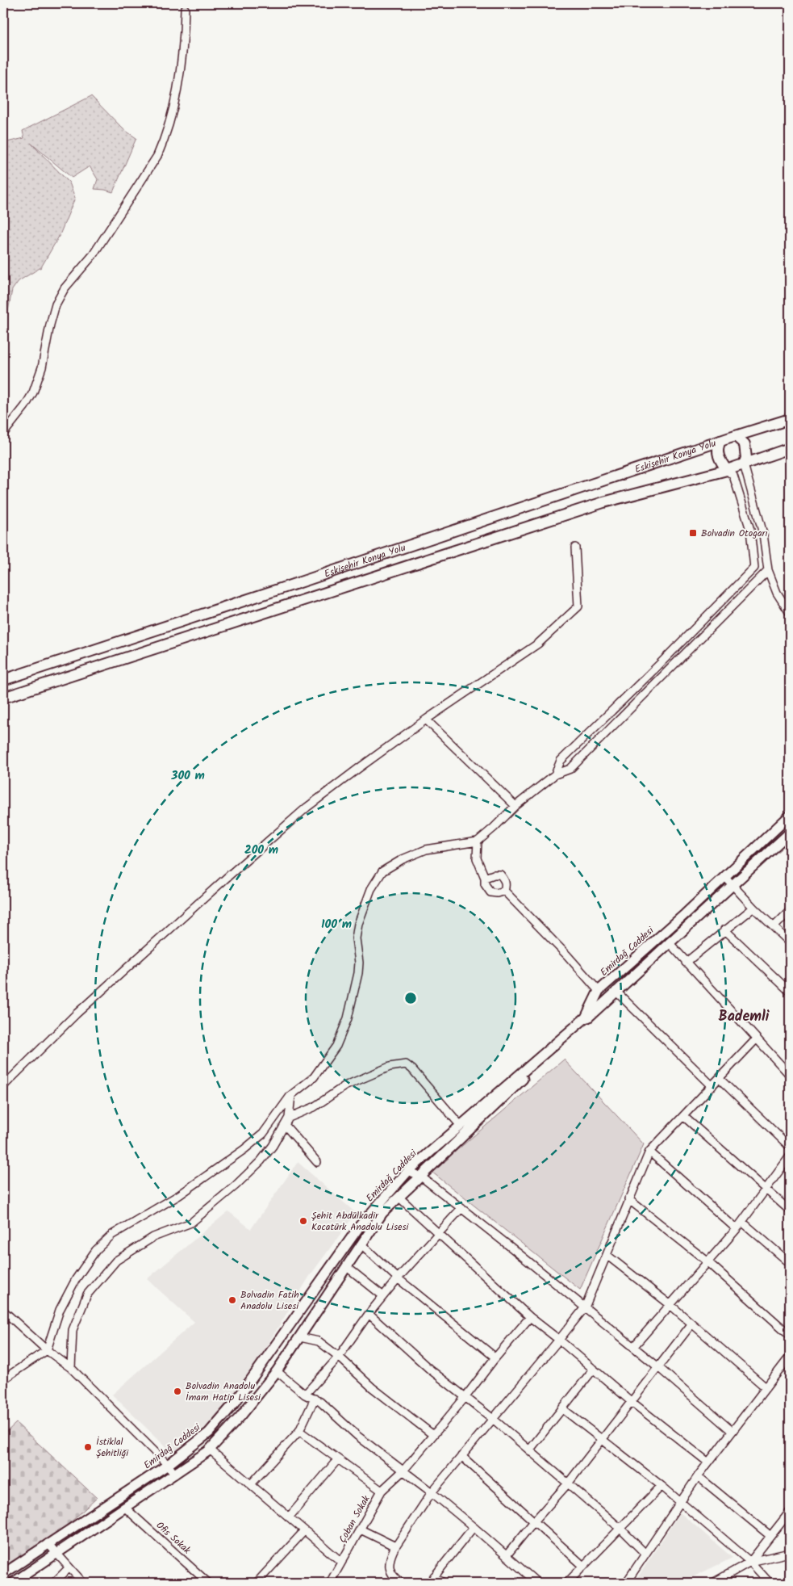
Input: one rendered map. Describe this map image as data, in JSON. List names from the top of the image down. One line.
{"streets":{"highway":["Eskişehir Konya Yolu"],"main road":["Emirdağ Caddesi"],"street":["Çoban Sokak","Ofis Sokak"]},"crossings":[["Emirdağ Caddesi","Ofis Sokak"]],"districts":["Bademli"],"places":{"transit":["Bolvadin Otogarı"],"other":["Şehit Abdülkadir Kocatürk Anadolu Lisesi","Bolvadin Fatih Anadolu Lisesi","Bolvadin Anadolu İmam Hatip Lisesi","İstiklal Şehitliği"]},"rings":["300 m","200 m","100 m"]}
